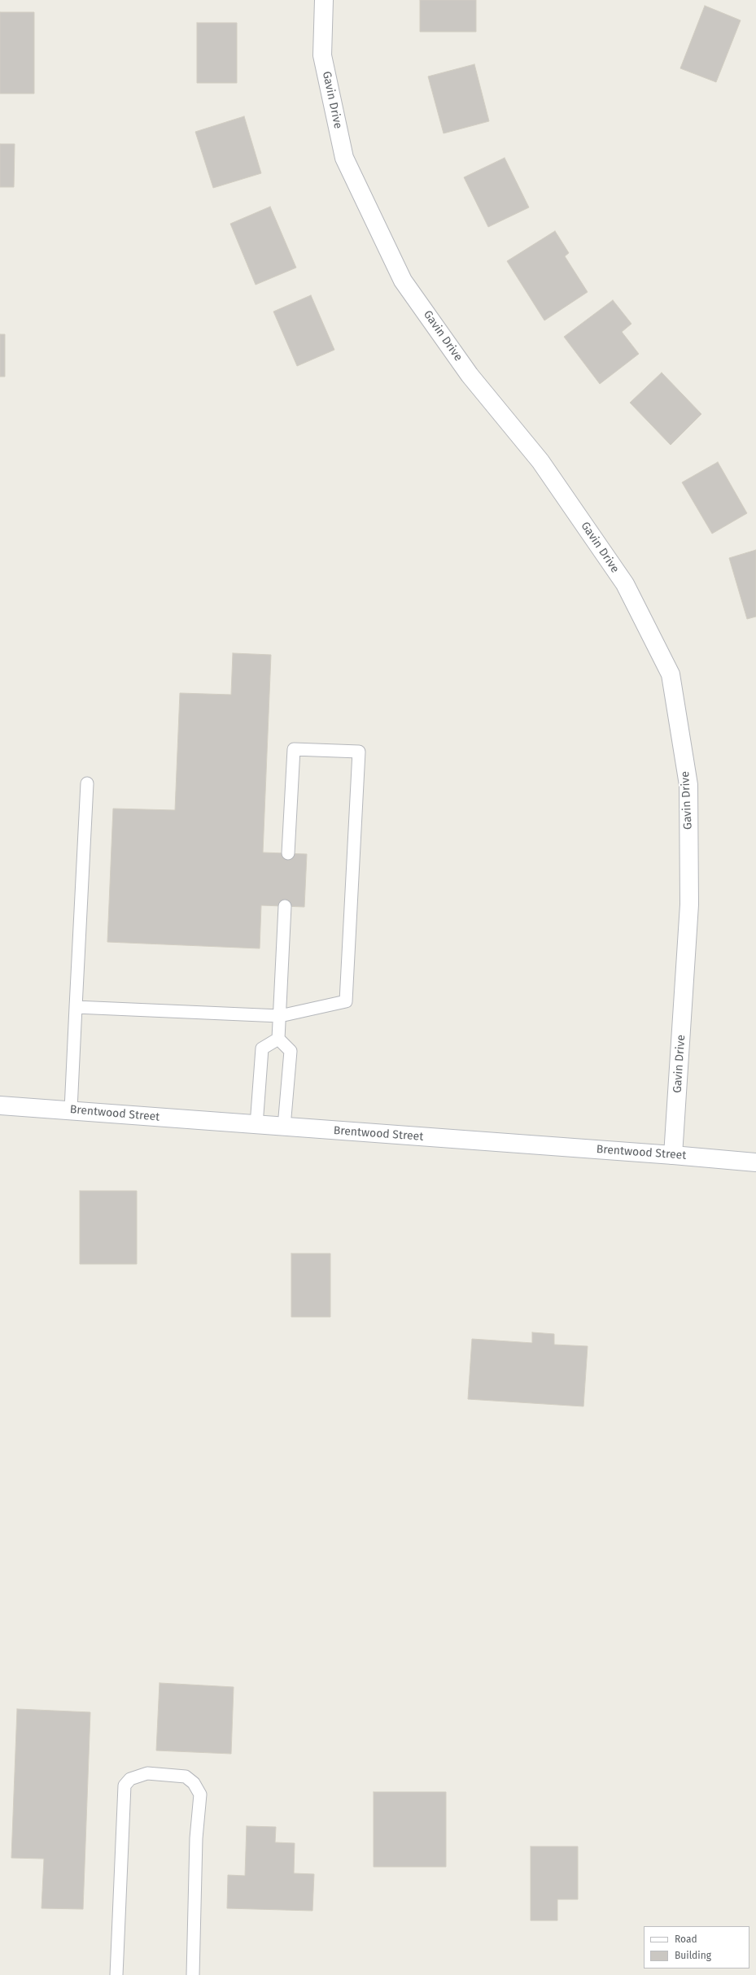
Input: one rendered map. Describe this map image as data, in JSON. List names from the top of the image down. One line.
{"streets":{"street":["Gavin Drive","Brentwood Street"]},"crossings":[["Gavin Drive","Brentwood Street"]],"legend":["Road","Building"]}
